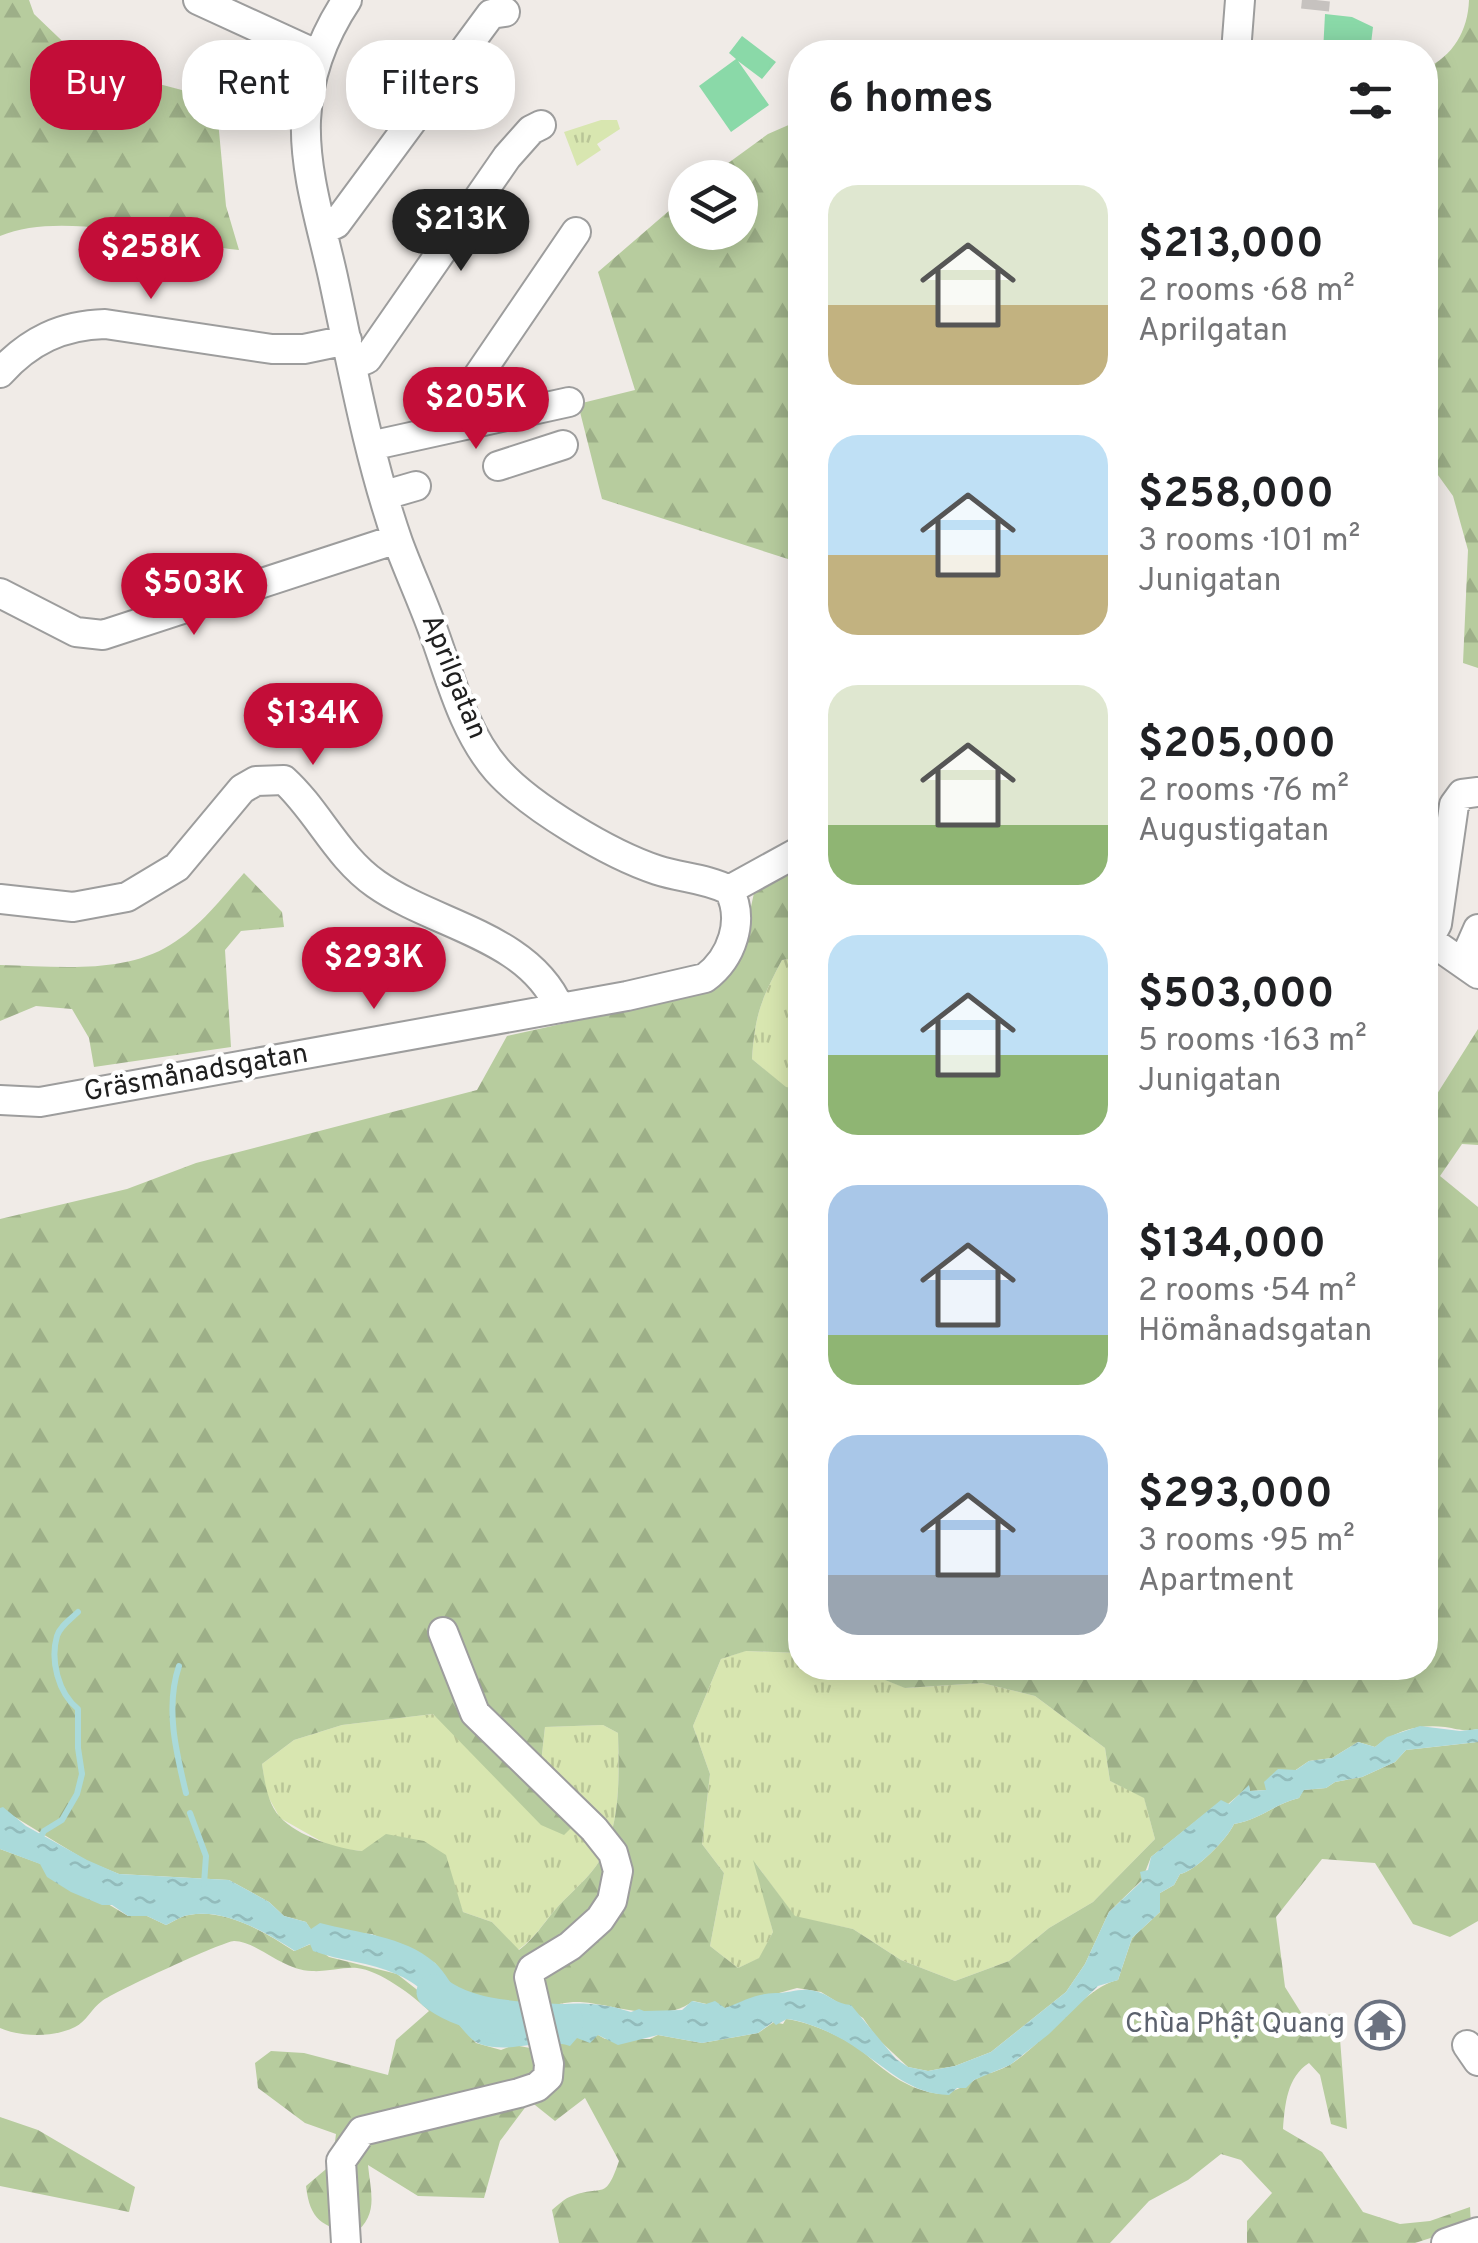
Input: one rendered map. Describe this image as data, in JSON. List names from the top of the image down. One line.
{"streets":{"street":["Aprilgatan","Gräsmånadsgatan"]},"crossings":[["Aprilgatan","Gräsmånadsgatan"]],"places":{"temple":["Chùa Phật Quang"]},"page":{"chip":["Buy","Rent","Filters"],"heading":"6 homes","list":[{"name":"$213,000","note":"2 rooms · 68 m² · Aprilgatan"},{"name":"$258,000","note":"3 rooms · 101 m² · Junigatan"},{"name":"$205,000","note":"2 rooms · 76 m² · Augustigatan"},{"name":"$503,000","note":"5 rooms · 163 m² · Junigatan"},{"name":"$134,000","note":"2 rooms · 54 m² · Hömånadsgatan"},{"name":"$293,000","note":"3 rooms · 95 m² · Apartment"}],"price":["$213K","$258K","$205K","$503K","$134K","$293K"]}}
